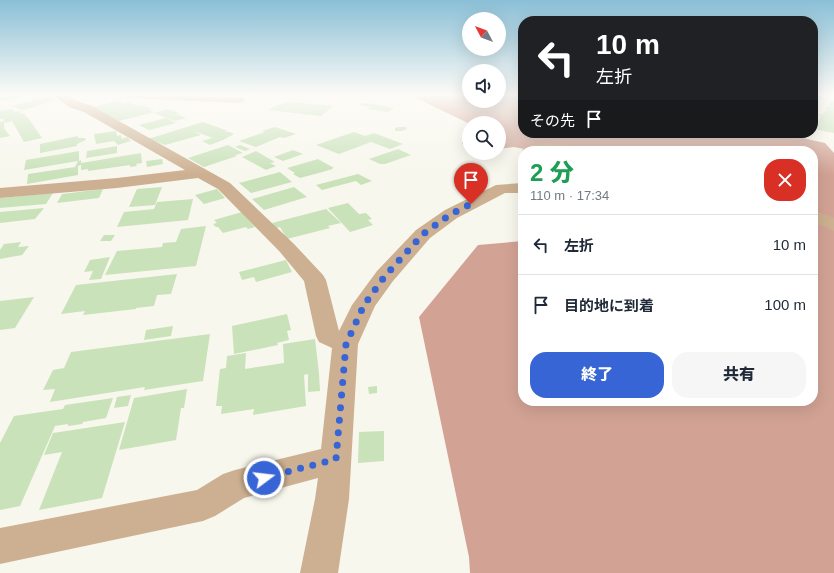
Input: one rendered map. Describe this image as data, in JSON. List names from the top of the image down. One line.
{"north":"top left","page":{"turn":["10 m","左折"],"then":"その先","heading":["2 分","110 m · 17:34"],"list":[{"name":"左折","value":"10 m"},{"name":"目的地に到着","value":"100 m"}],"buttons":["終了","共有"]}}
